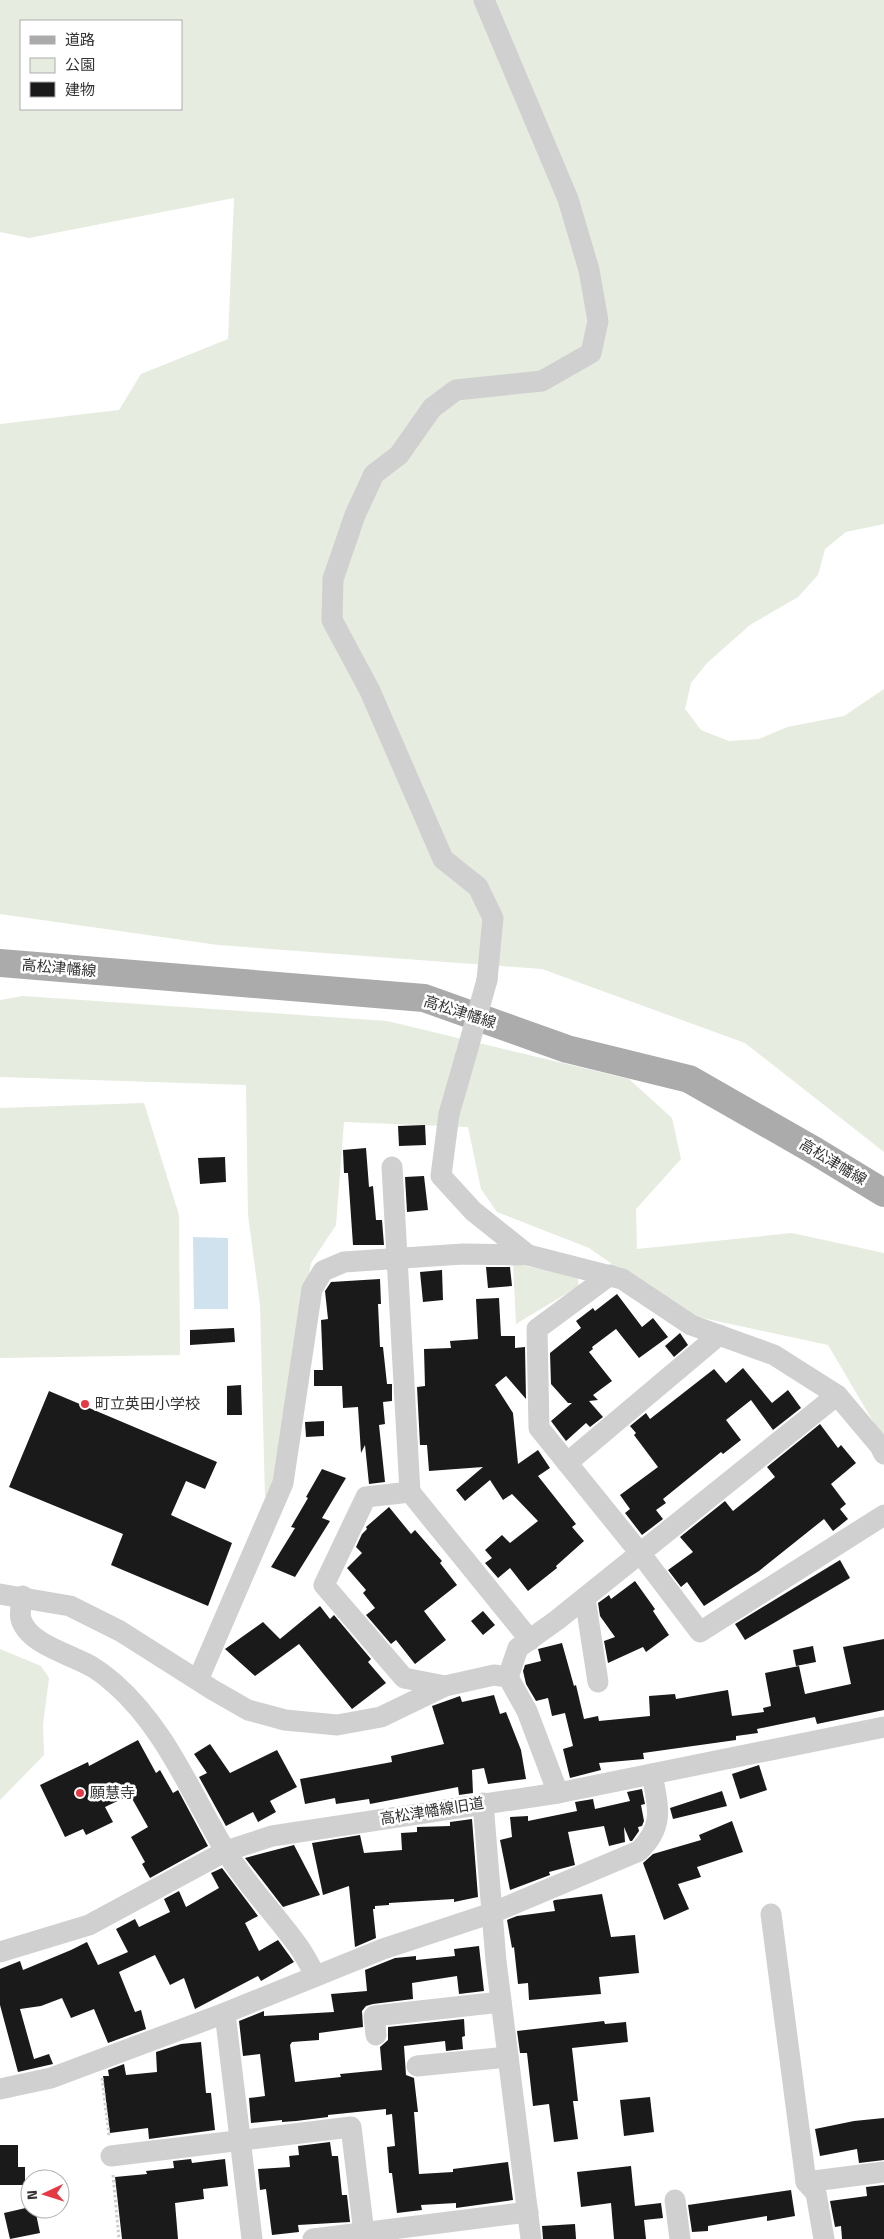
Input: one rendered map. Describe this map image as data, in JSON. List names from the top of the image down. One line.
{"streets":{"main road":["高松津幡線"],"street":["高松津幡線旧道"]},"places":["町立英田小学校","願慧寺"],"legend":["道路","公園","建物"],"north":"left"}
